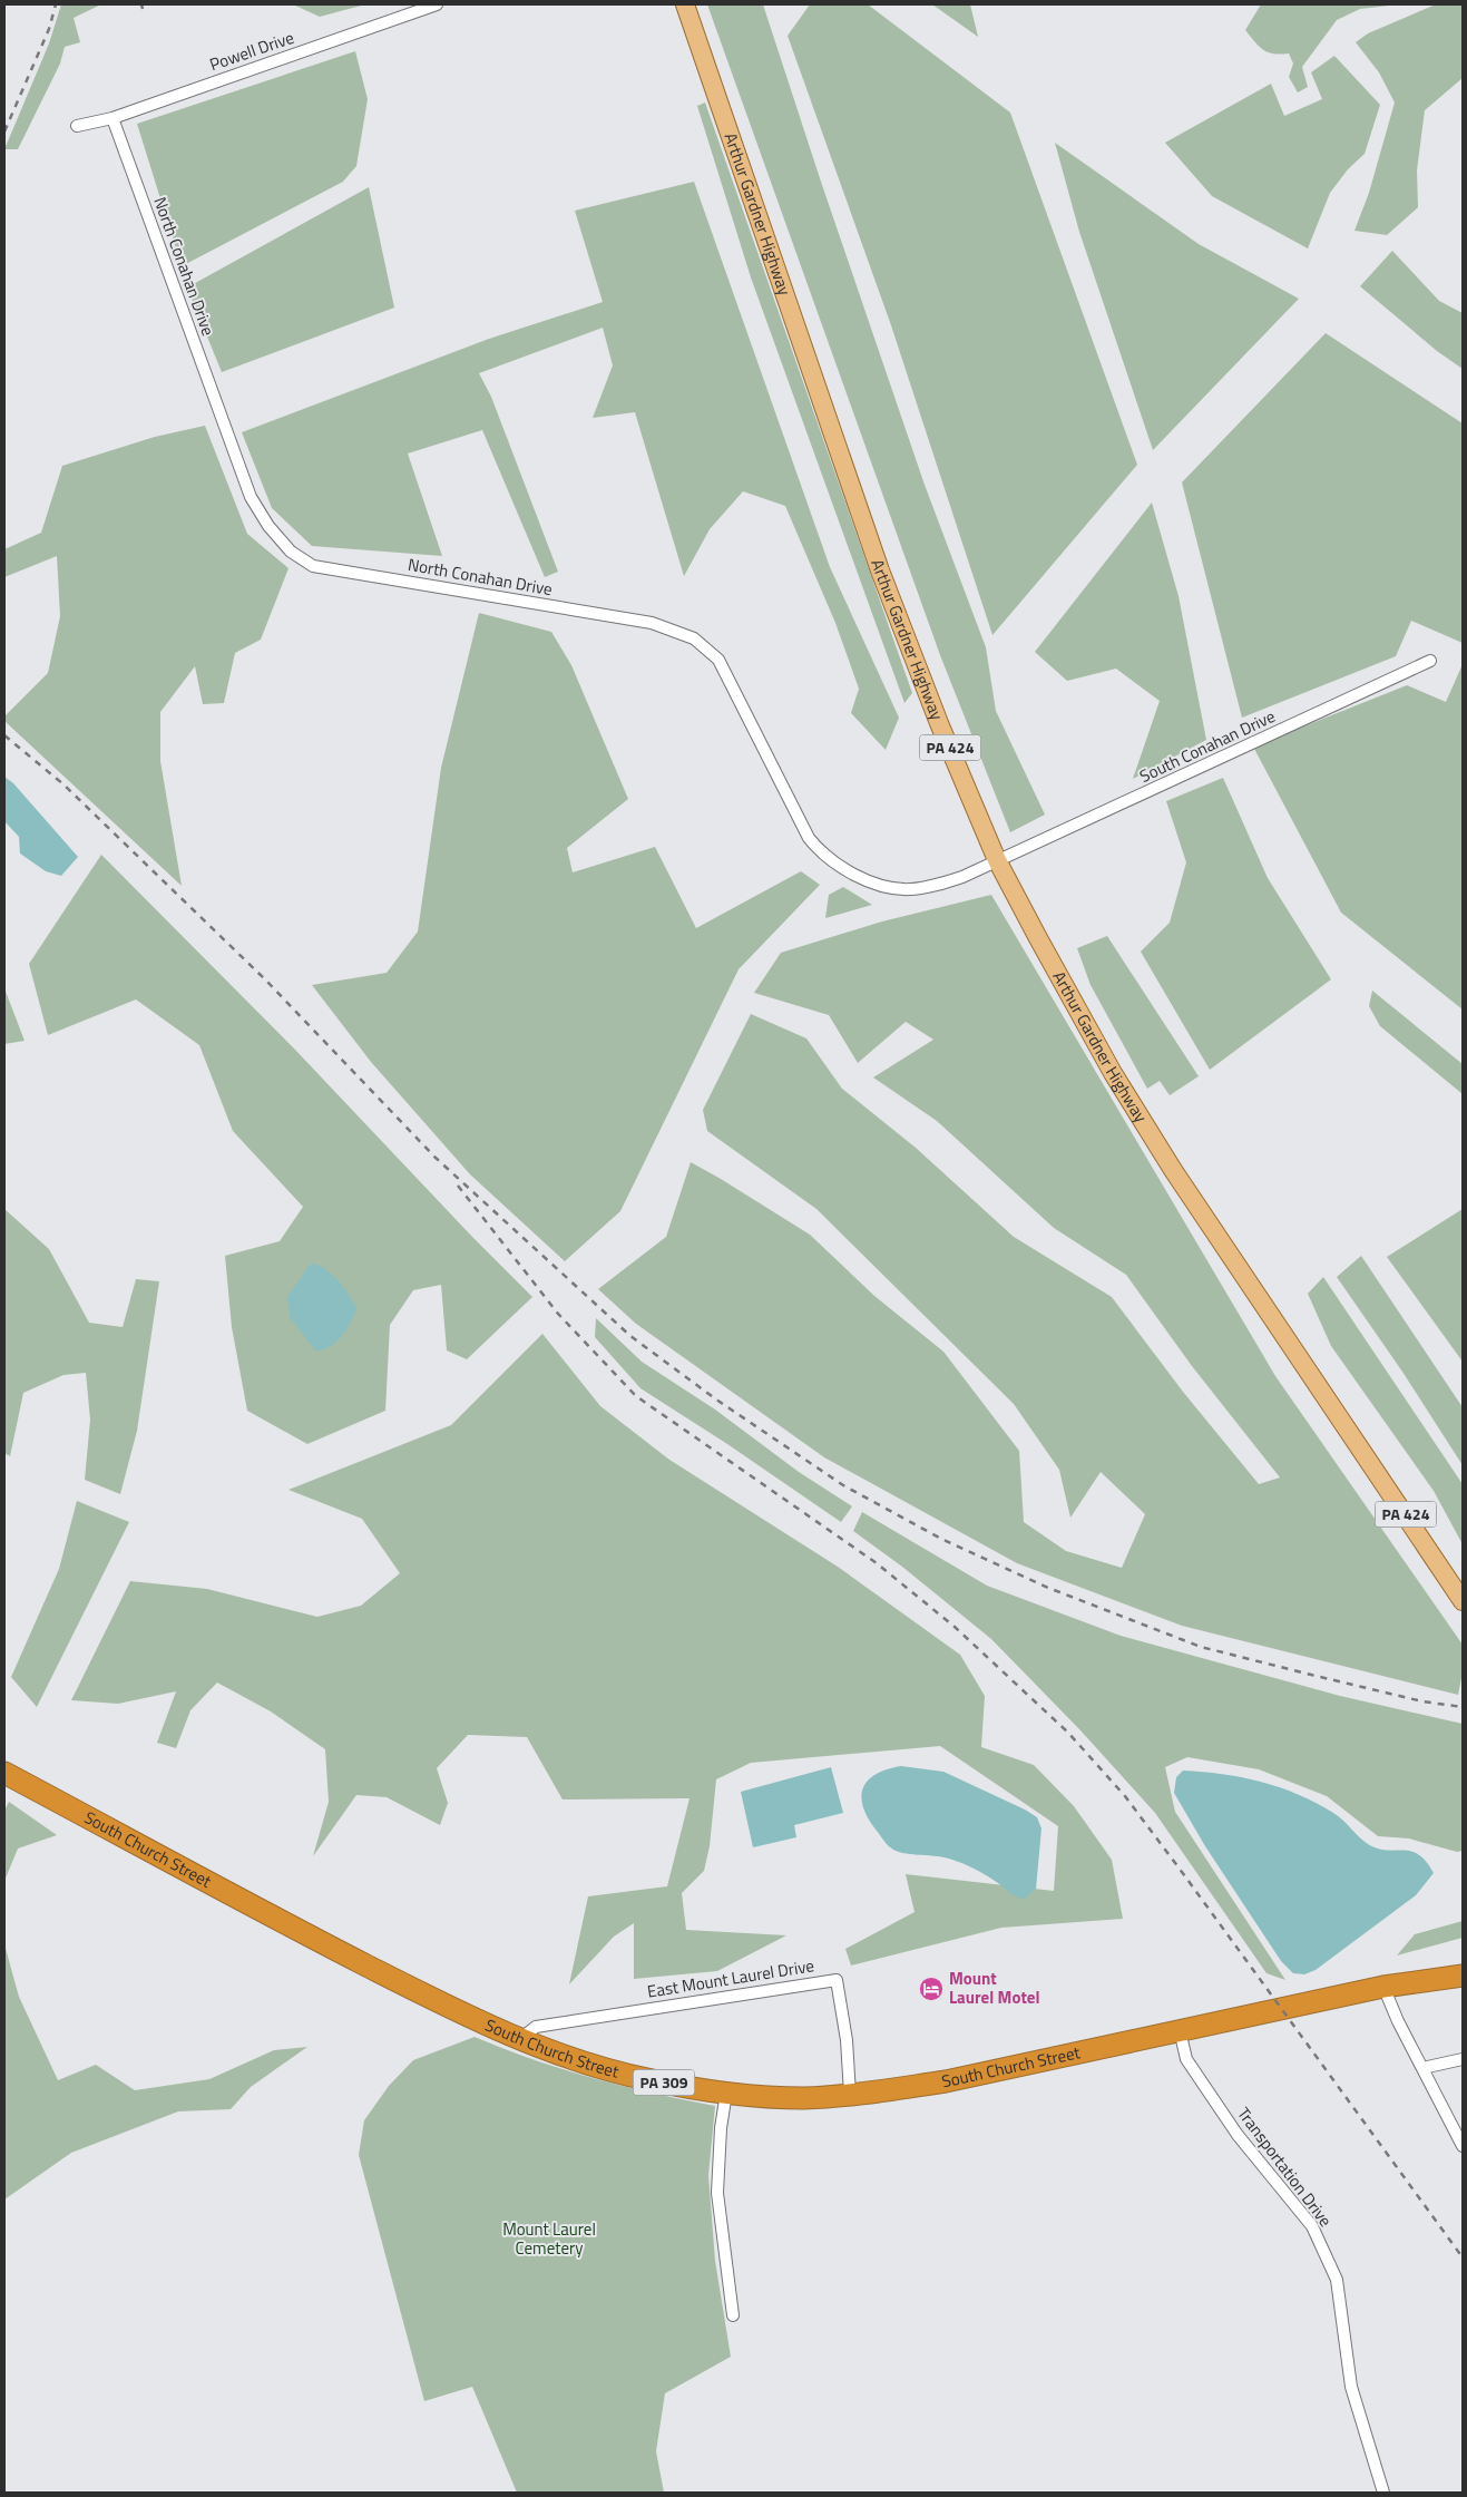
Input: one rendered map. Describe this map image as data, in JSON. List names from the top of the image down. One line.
{"streets":{"highway":["South Church Street","PA 309"],"main road":["Arthur Gardner Highway","PA 424"],"street":["Powell Drive","North Conahan Drive","South Conahan Drive","East Mount Laurel Drive","Transportation Drive"]},"crossings":[["Powell Drive","North Conahan Drive"],["Arthur Gardner Highway","North Conahan Drive"],["Arthur Gardner Highway","South Conahan Drive"],["North Conahan Drive","South Conahan Drive"],["South Church Street","East Mount Laurel Drive"],["South Church Street","Transportation Drive"]],"parks":["Mount Laurel Cemetery"],"places":{"hotel":["Mount Laurel Motel"]}}
